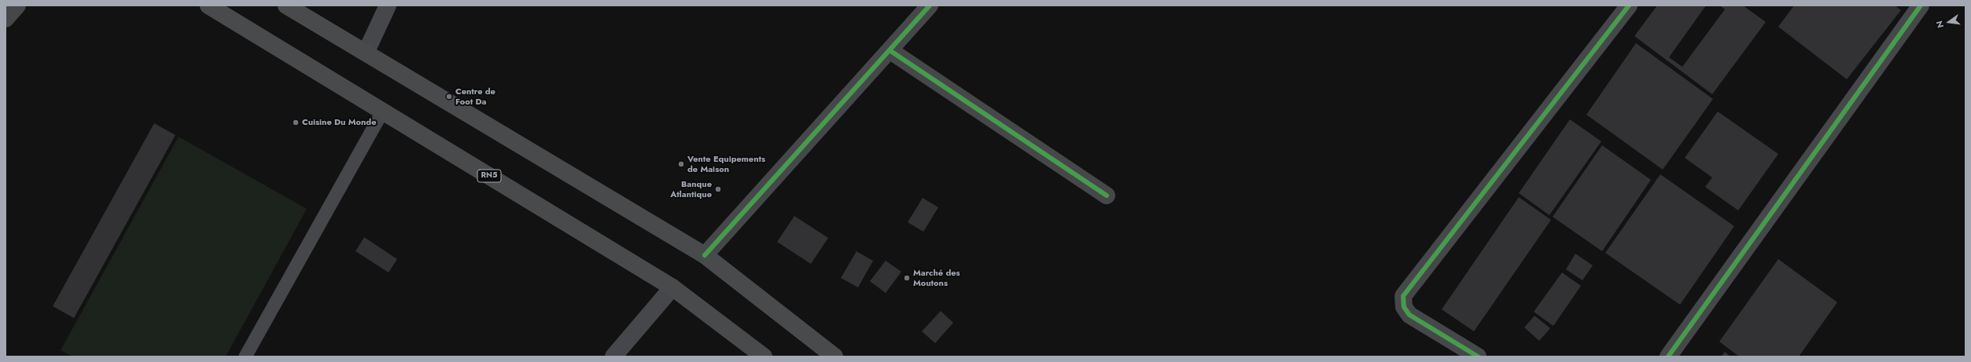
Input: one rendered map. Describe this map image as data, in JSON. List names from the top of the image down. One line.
{"streets":{"highway":["RN5"]},"places":["Centre de Foot Da","Cuisine Du Monde","Vente Equipements de Maison","Banque Atlantique","Marché des Moutons"],"north":"left"}
